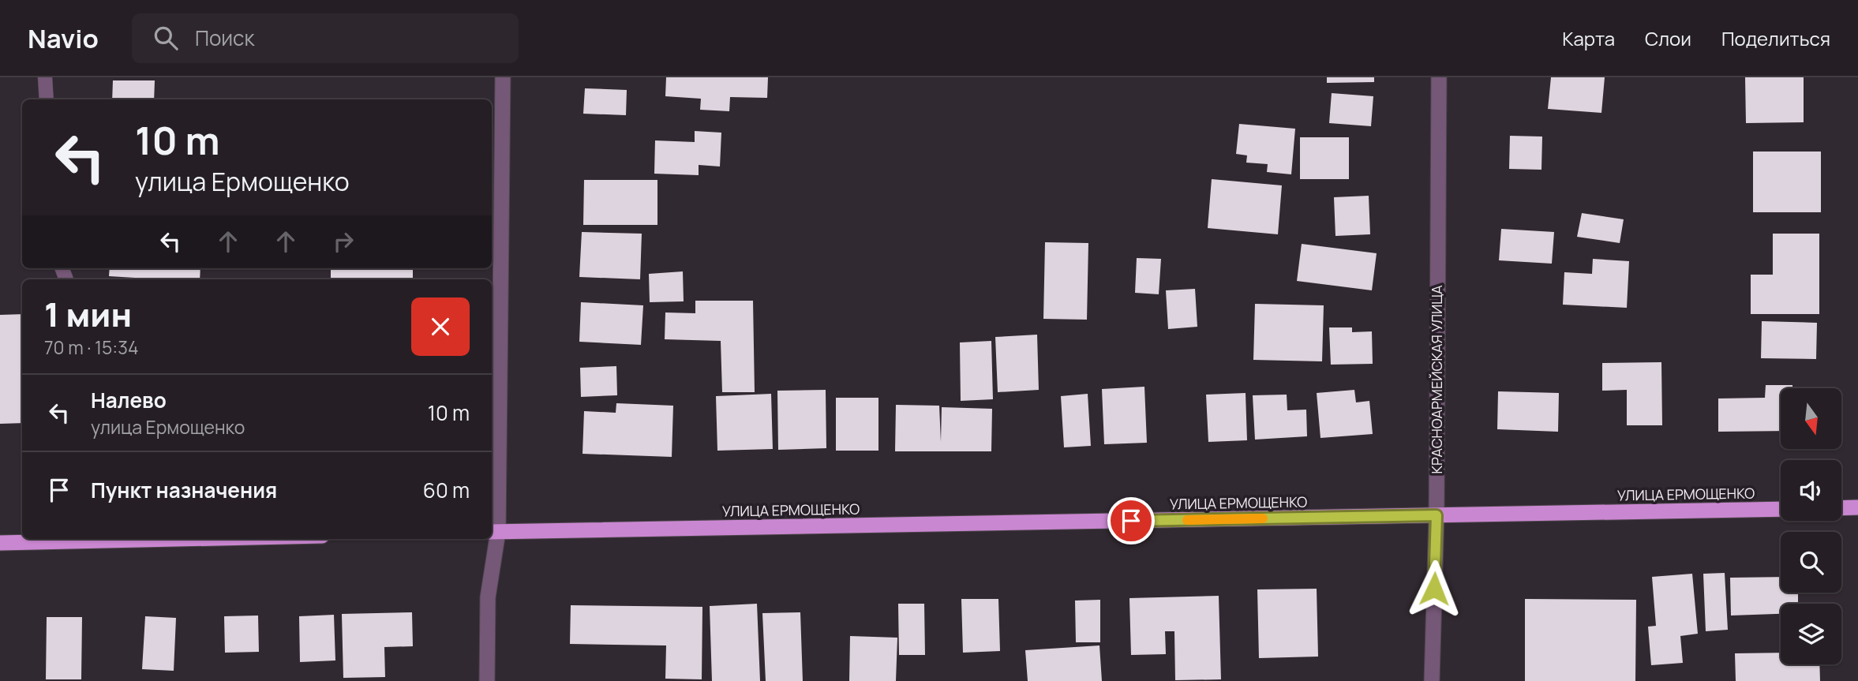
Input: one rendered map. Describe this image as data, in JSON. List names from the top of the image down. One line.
{"streets":{"highway":["УЛИЦА ЕРМОЩЕНКО"],"street":["КРАСНОАРМЕЙСКАЯ УЛИЦА"]},"crossings":[["КРАСНОАРМЕЙСКАЯ УЛИЦА","УЛИЦА ЕРМОЩЕНКО"]],"north":"bottom","page":{"header":"Navio","search":"Поиск","nav":["Карта","Слои","Поделиться"],"turn":["10 m","улица Ермощенко"],"heading":["1 мин","70 m · 15:34"],"list":[{"name":"Налево","note":"улица Ермощенко","value":"10 m"},{"name":"Пункт назначения","value":"60 m"}]}}
